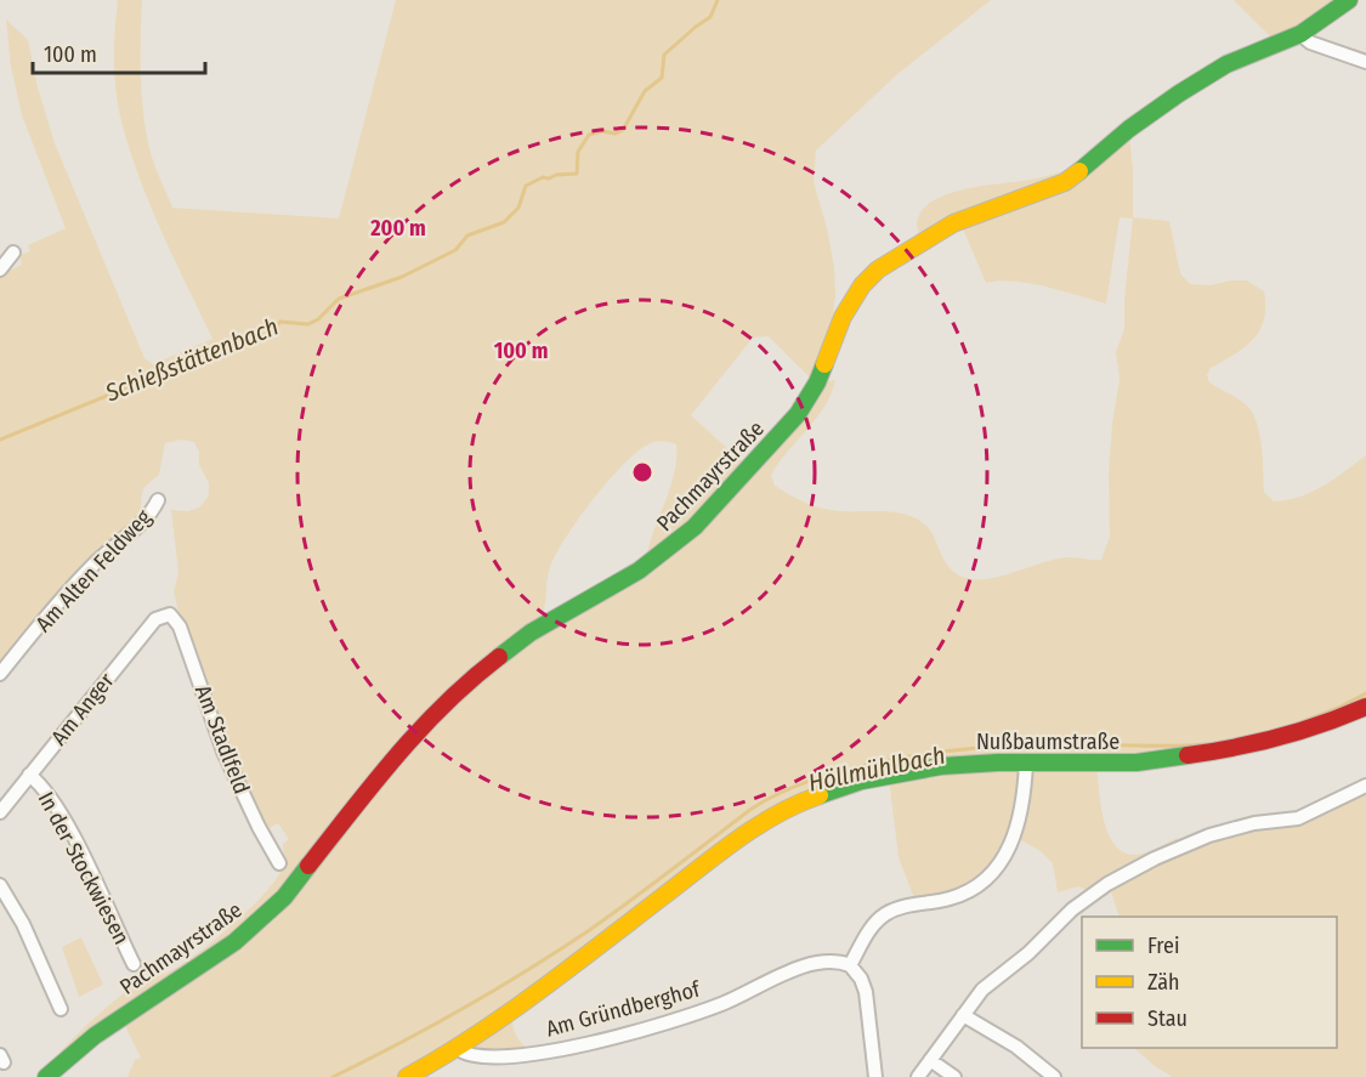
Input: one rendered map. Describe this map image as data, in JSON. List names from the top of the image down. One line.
{"streets":{"street":["Pachmayrstraße","Am Alten Feldweg","Am Anger","Am Stadlfeld","Nußbaumstraße","In der Stockwiesen","Am Gründberghof"]},"crossings":[["Am Anger","Am Stadlfeld"],["Am Anger","In der Stockwiesen"],["Nußbaumstraße","Am Gründberghof"]],"water":["Schießstättenbach","Höllmühlbach"],"legend":["Frei","Zäh","Stau"],"scale_bar":"100 m","rings":["200 m","100 m"]}
